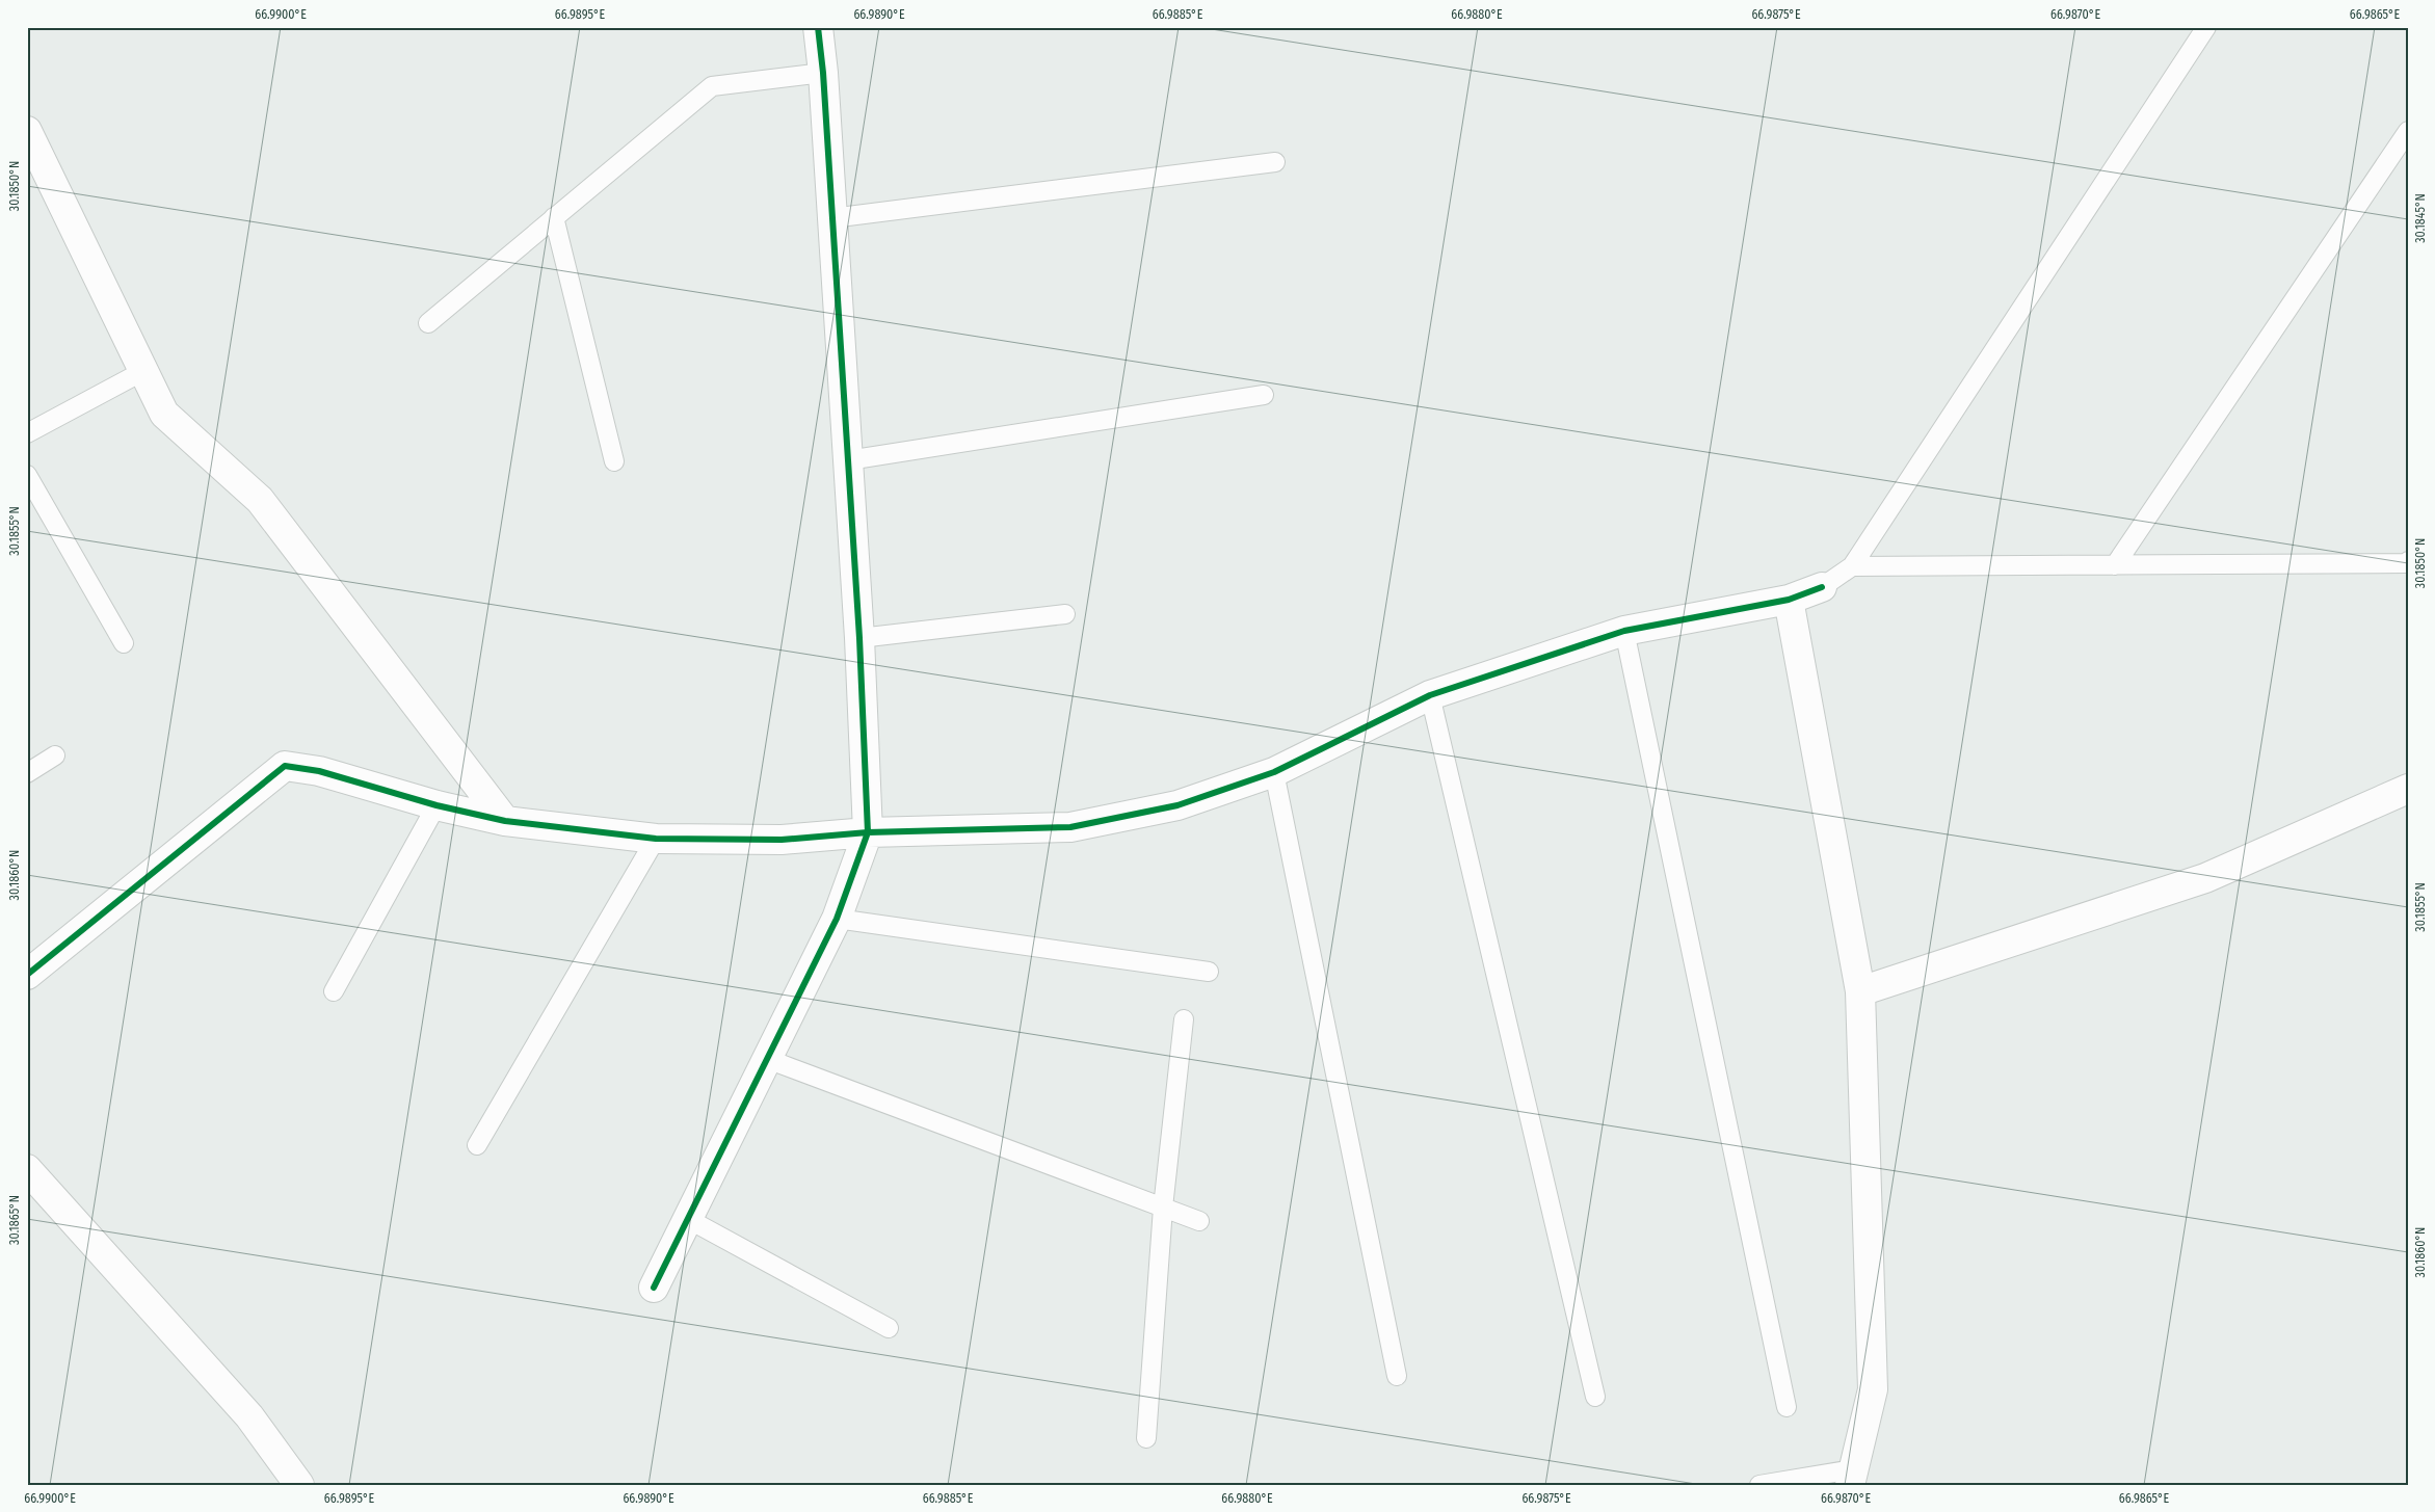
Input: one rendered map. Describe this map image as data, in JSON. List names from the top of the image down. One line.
{"coordinates":["66.9900°E","66.9895°E","66.9890°E","66.9885°E","66.9880°E","66.9875°E","66.9870°E","66.9865°E","30.1850°N","30.1845°N","30.1855°N","30.1860°N","30.1865°N"]}
